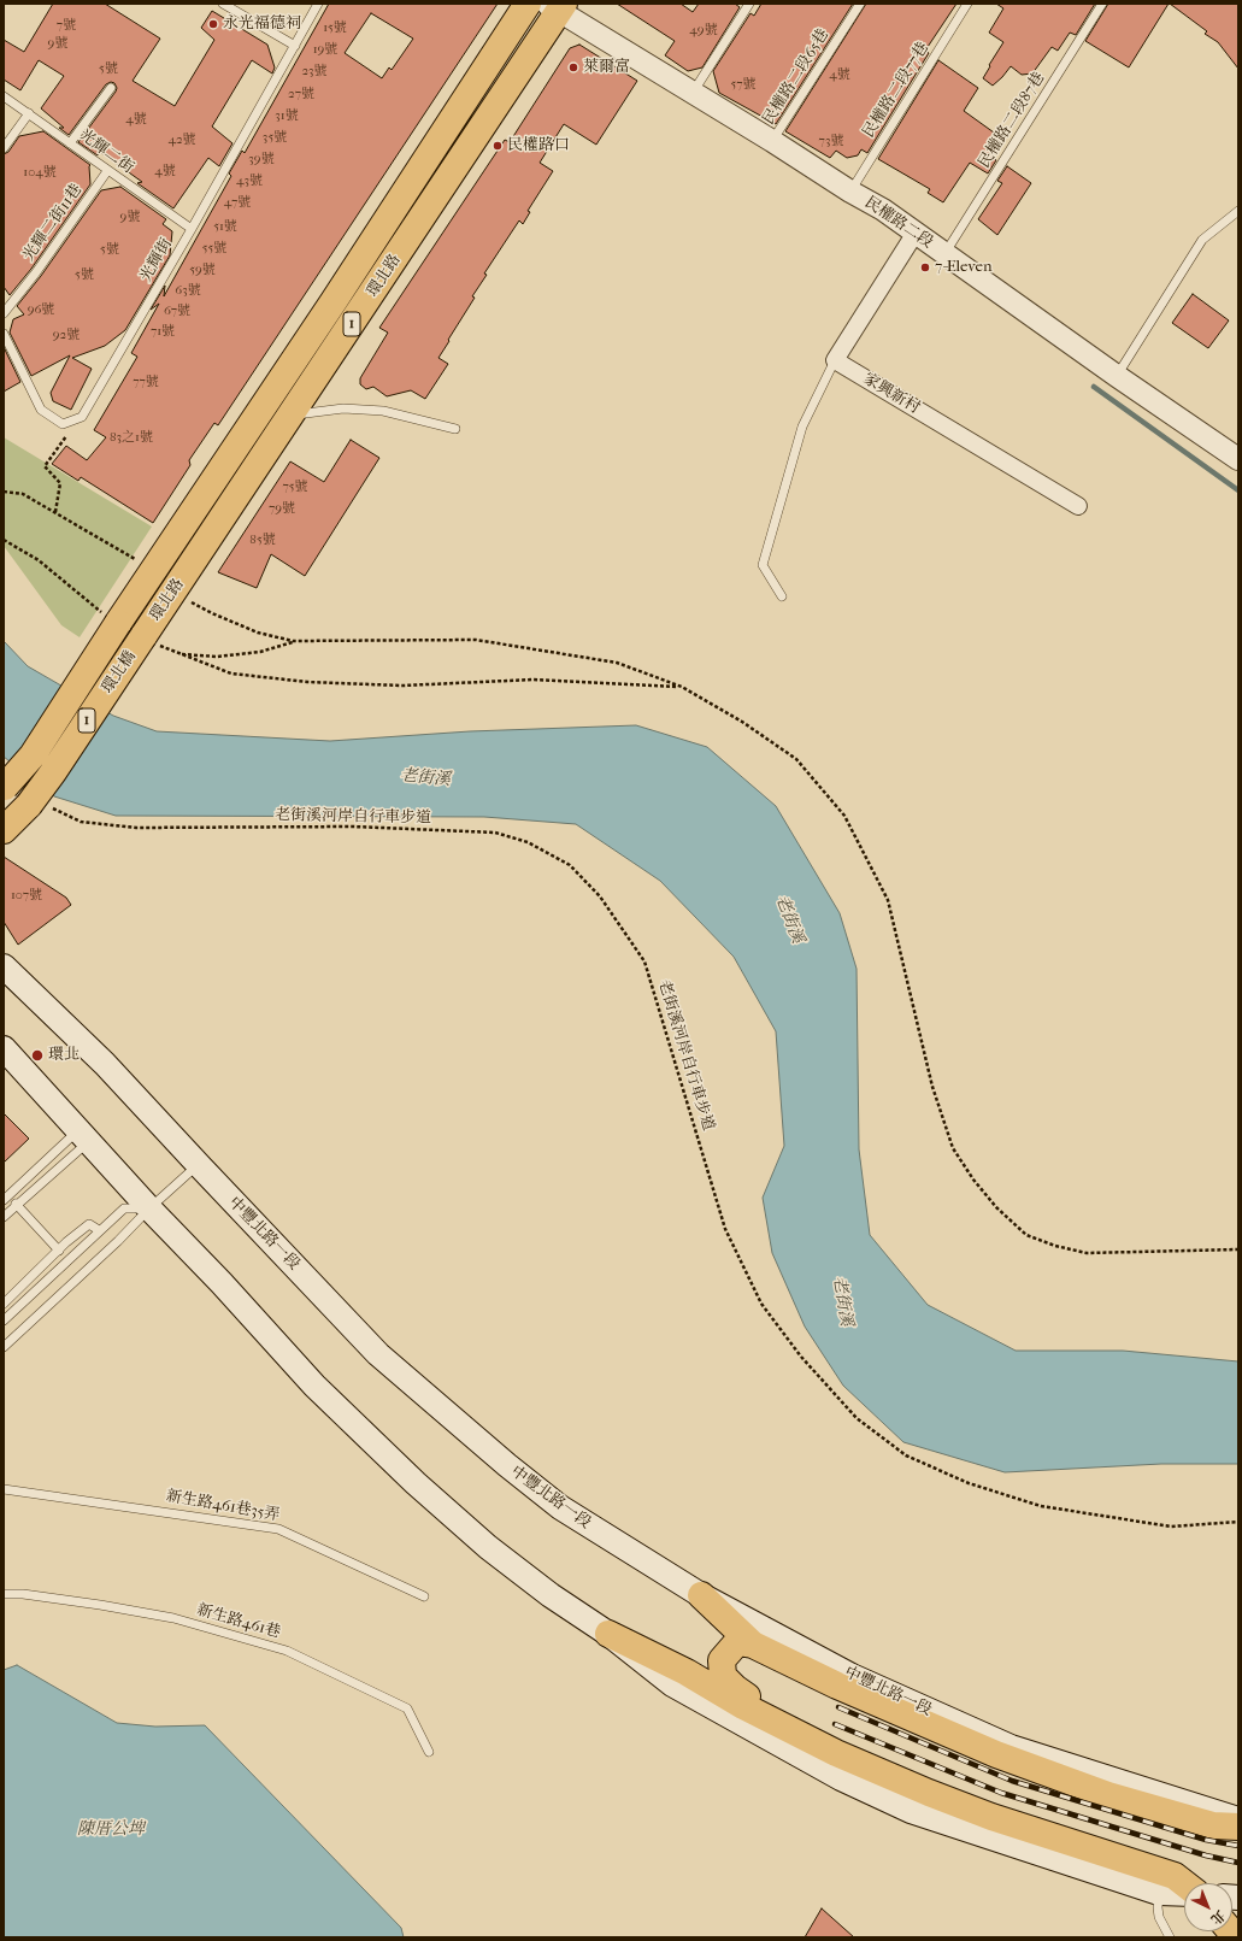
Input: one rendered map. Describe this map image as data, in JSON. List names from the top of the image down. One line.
{"streets":{"main road":["環北路","1","環北橋","中豐北路一段"],"street":["民權路二段","家興新村"],"lane":["民權路二段65巷","民權路二段77巷","民權路二段87巷","光輝二街","光輝二街11巷","光輝街","新生路461巷35弄","新生路461巷"],"path":["老街溪河岸自行車步道"]},"crossings":[["民權路二段65巷","民權路二段"],["民權路二段77巷","民權路二段"],["民權路二段87巷","民權路二段"],["光輝二街","光輝二街11巷"],["光輝二街","光輝街"],["民權路二段","環北路"],["環北路","環北橋"],["1","環北橋"],["1","老街溪河岸自行車步道"],["環北橋","老街溪河岸自行車步道"]],"water":["老街溪","陳厝公埤"],"places":["永光福德祠","萊爾富","民權路口","7-Eleven","環北"],"house_numbers":["7號","15號","49號","9號","19號","5號","23號","4號","57號","27號","31號","4號","35號","42號","73號","39號","4號","104號","43號","47號","9號","51號","55號","5號","59號","5號","63號","96號","67號","71號","92號","77號","83之1號","75號","79號","85號","107號"],"north":"bottom right"}
